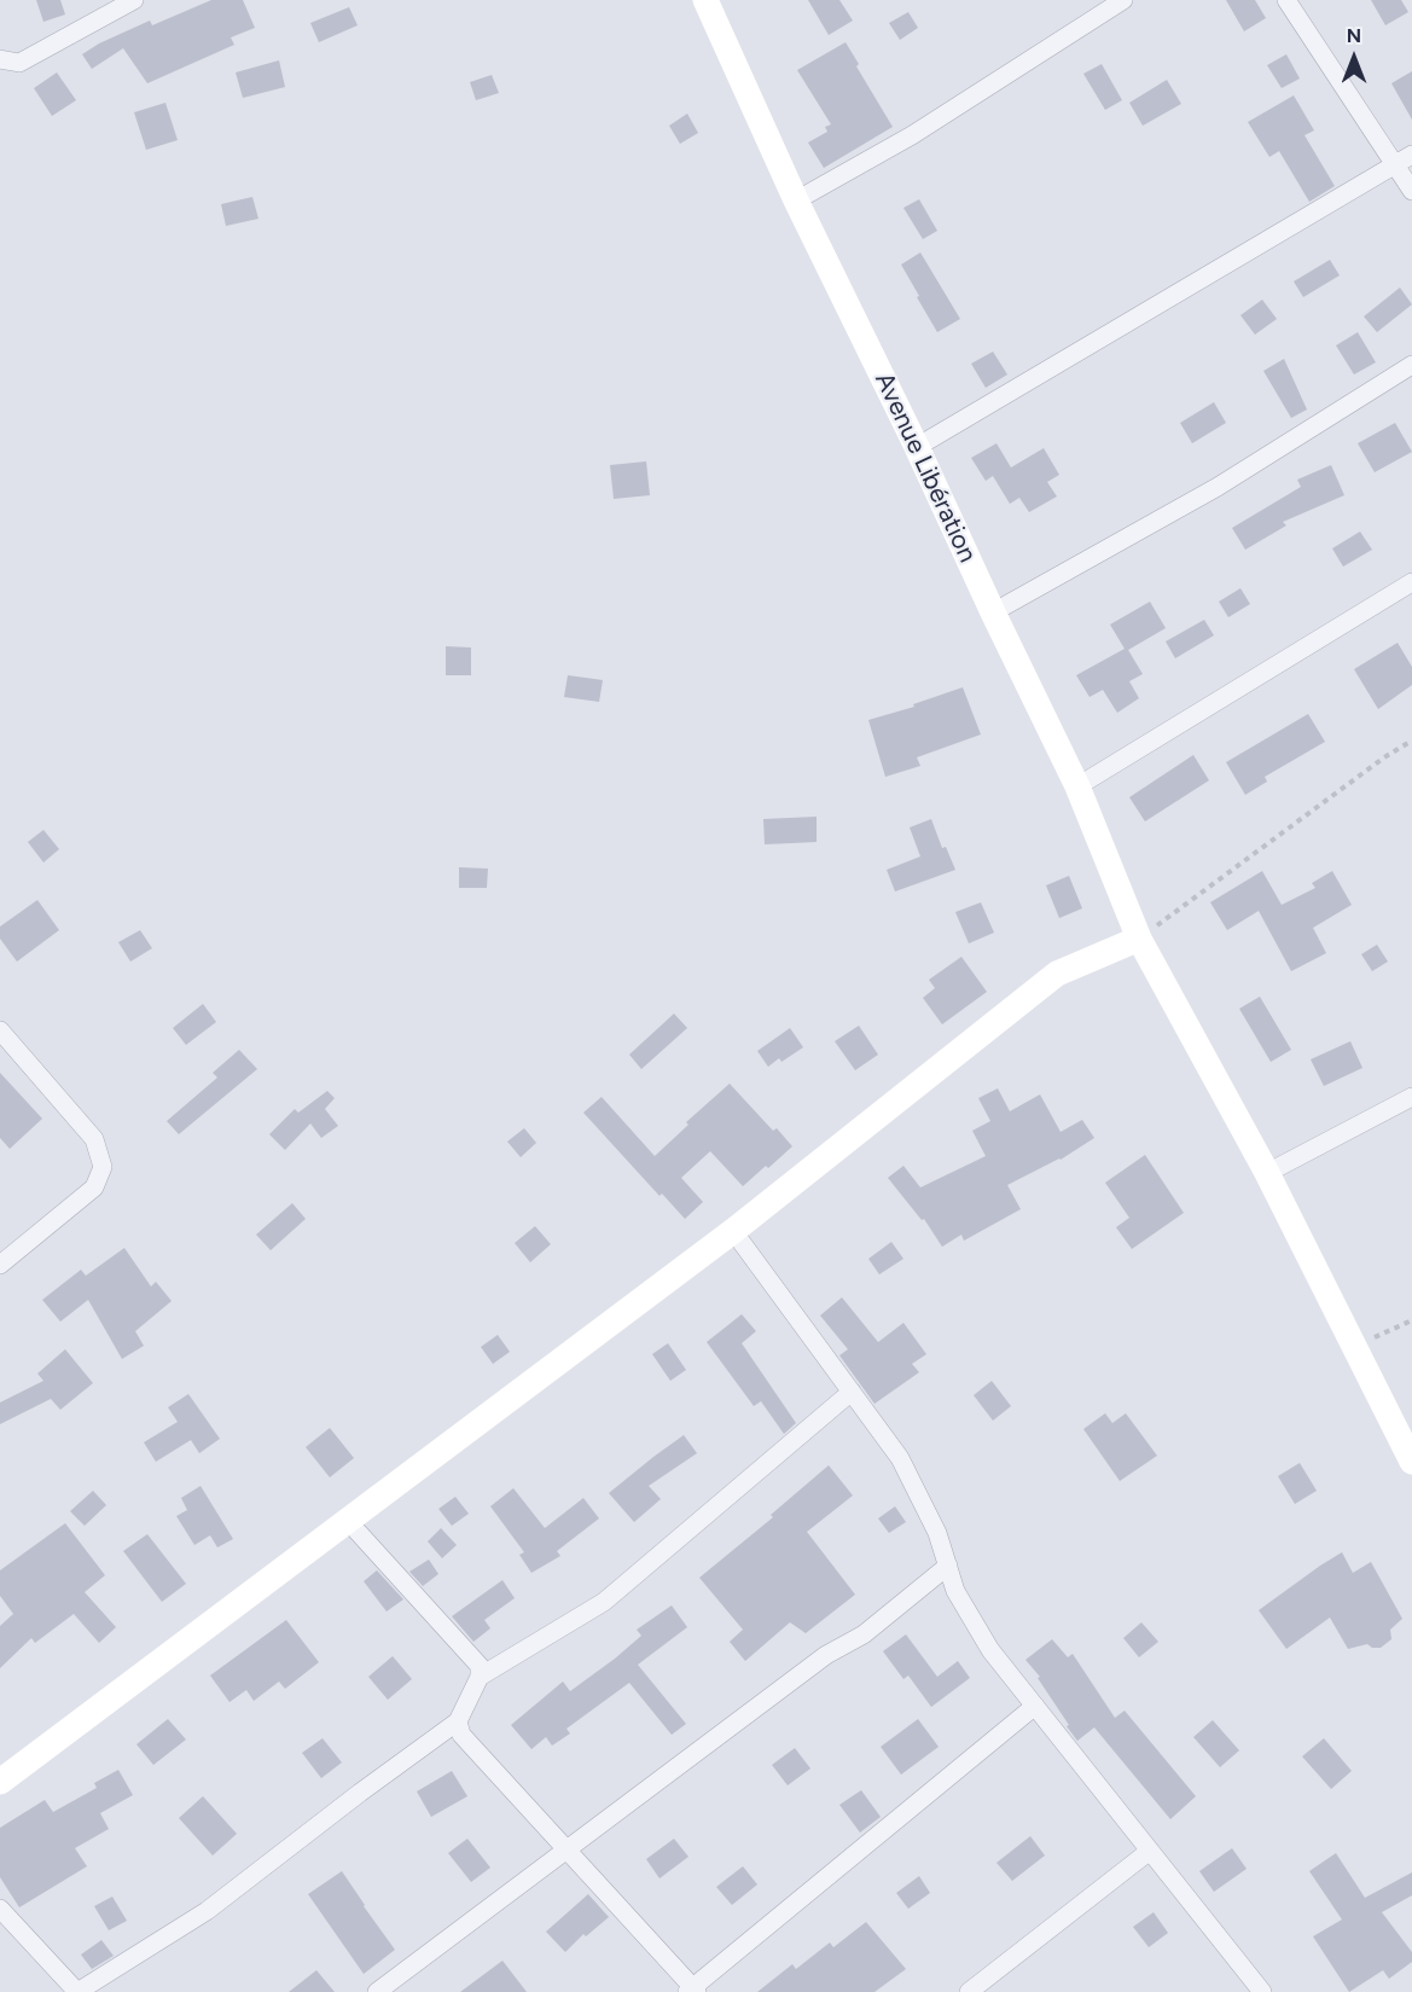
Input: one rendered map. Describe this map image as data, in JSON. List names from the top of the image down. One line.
{"streets":{"street":["Avenue Libération"]},"north":"top"}
